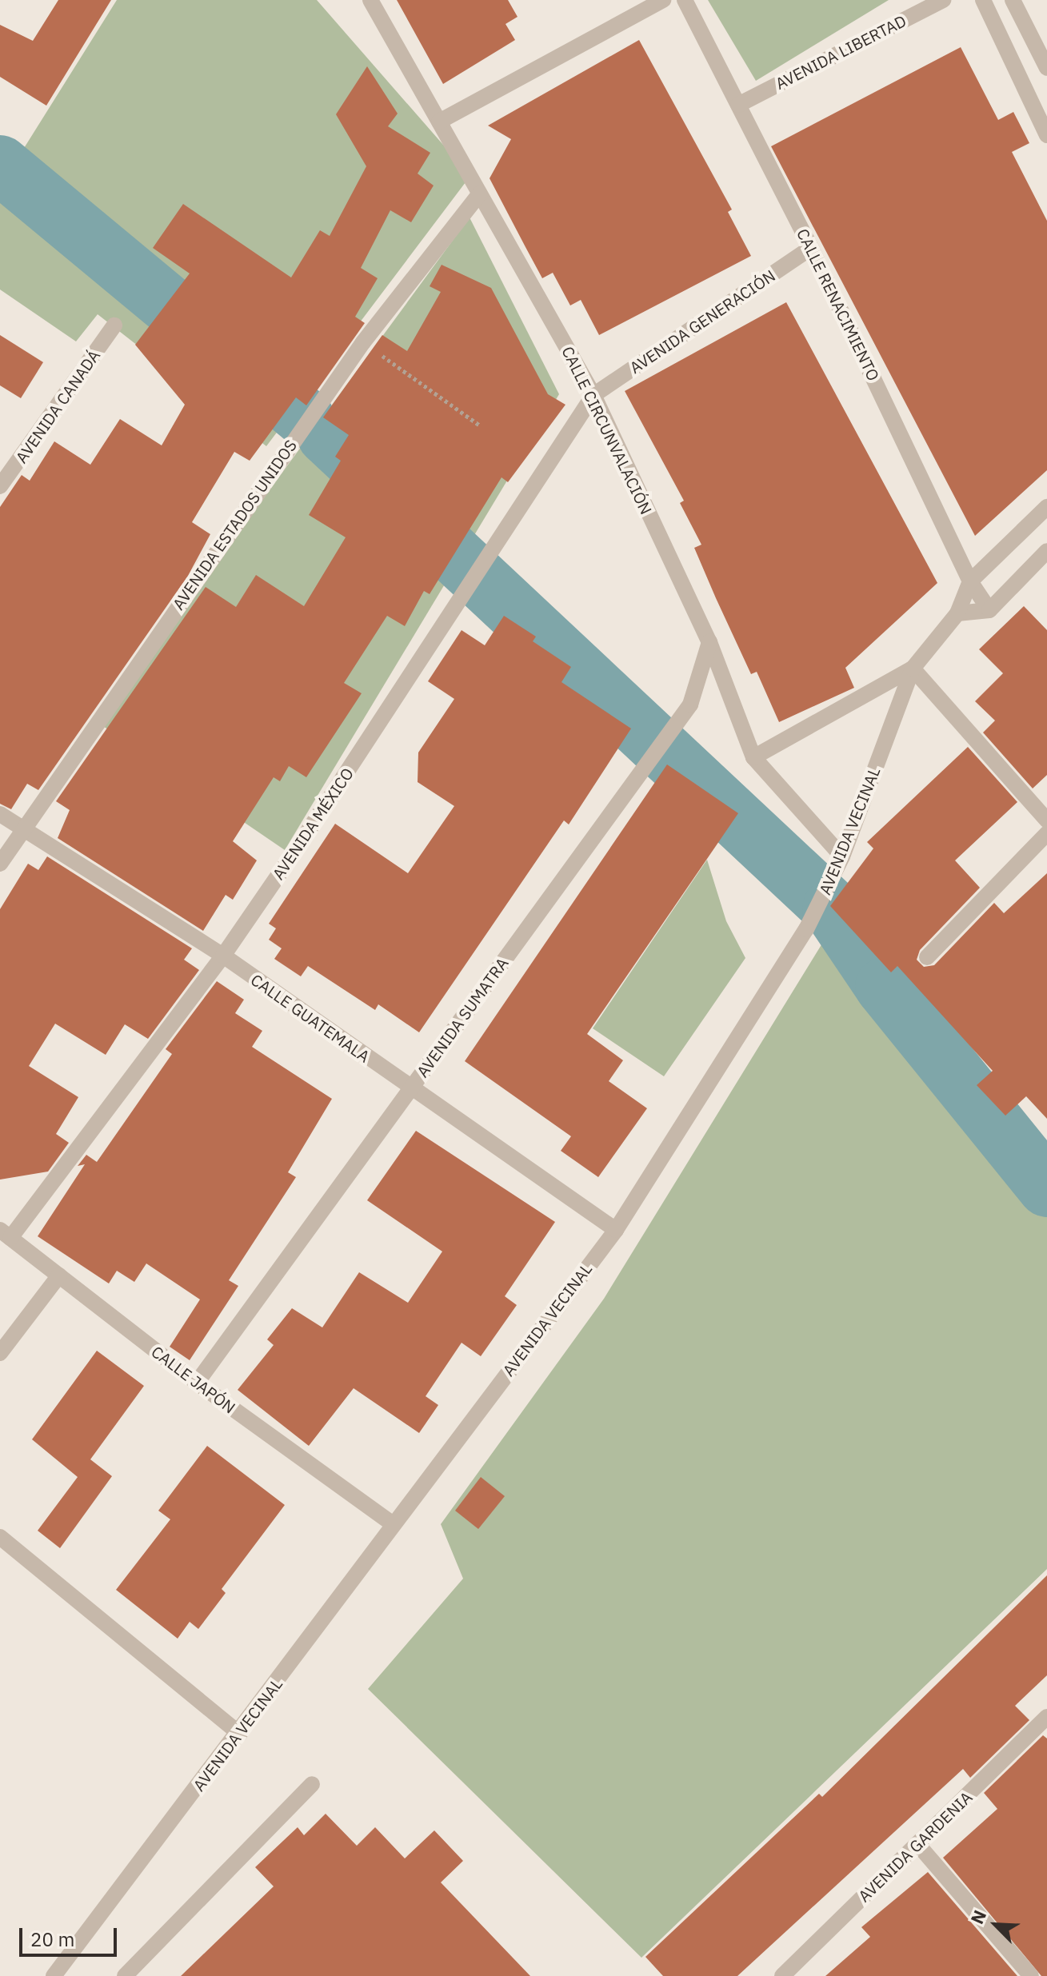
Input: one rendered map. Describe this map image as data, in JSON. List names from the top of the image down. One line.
{"streets":{"street":["AVENIDA LIBERTAD","CALLE RENACIMIENTO","AVENIDA GENERACIÓN","AVENIDA CANADÁ","CALLE CIRCUNVALACIÓN","AVENIDA ESTADOS UNIDOS","AVENIDA MÉXICO","AVENIDA VECINAL","AVENIDA SUMATRA","CALLE GUATEMALA","CALLE JAPÓN","AVENIDA GARDENIA"]},"crossings":[["AVENIDA LIBERTAD","CALLE RENACIMIENTO"],["CALLE RENACIMIENTO","AVENIDA GENERACIÓN"],["CALLE RENACIMIENTO","AVENIDA VECINAL"],["AVENIDA GENERACIÓN","CALLE CIRCUNVALACIÓN"],["AVENIDA GENERACIÓN","AVENIDA MÉXICO"],["CALLE CIRCUNVALACIÓN","AVENIDA ESTADOS UNIDOS"],["CALLE CIRCUNVALACIÓN","AVENIDA MÉXICO"],["CALLE CIRCUNVALACIÓN","AVENIDA VECINAL"],["CALLE CIRCUNVALACIÓN","AVENIDA SUMATRA"],["AVENIDA ESTADOS UNIDOS","CALLE GUATEMALA"],["AVENIDA MÉXICO","CALLE GUATEMALA"],["AVENIDA MÉXICO","CALLE JAPÓN"],["AVENIDA VECINAL","CALLE GUATEMALA"],["AVENIDA VECINAL","CALLE JAPÓN"],["AVENIDA SUMATRA","CALLE GUATEMALA"],["AVENIDA SUMATRA","CALLE JAPÓN"]],"scale_bar":"20 m","north":"top left"}
